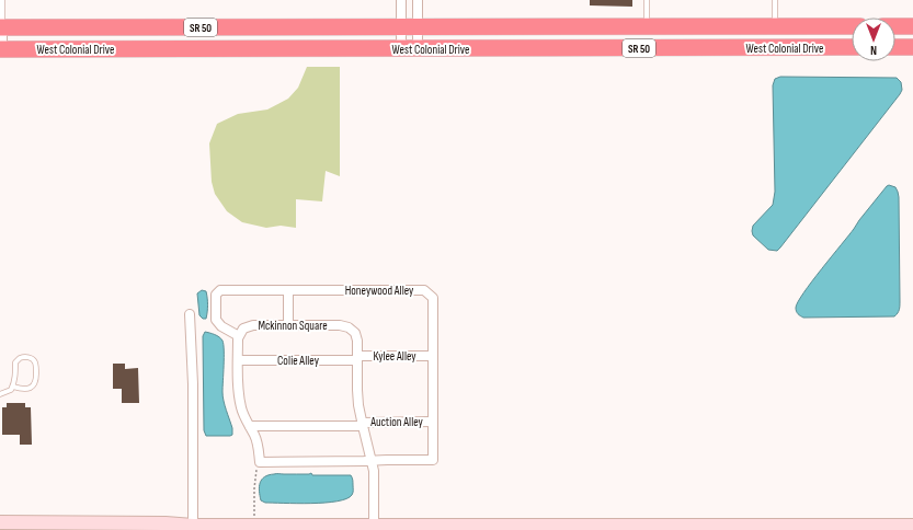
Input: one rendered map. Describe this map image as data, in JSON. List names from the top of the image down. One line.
{"streets":{"highway":["SR 50","West Colonial Drive"],"street":["Honeywood Alley","Mckinnon Square","Kylee Alley","Colie Alley","Auction Alley"]},"crossings":[["Honeywood Alley","Mckinnon Square"],["Honeywood Alley","Kylee Alley"],["Honeywood Alley","Auction Alley"],["Mckinnon Square","Kylee Alley"],["Mckinnon Square","Colie Alley"],["Mckinnon Square","Auction Alley"],["Kylee Alley","Colie Alley"]],"north":"bottom"}
